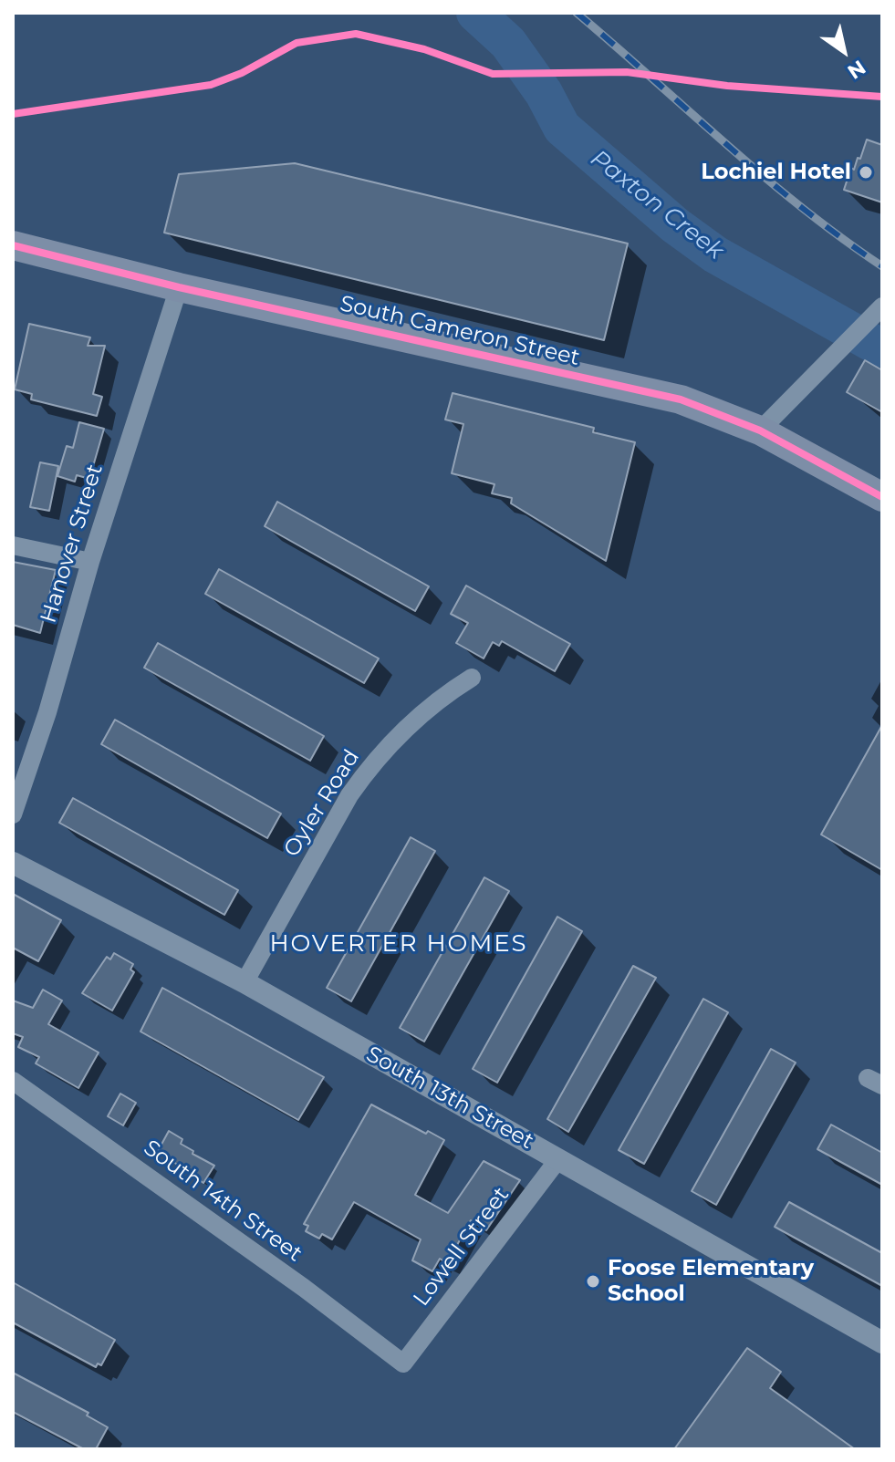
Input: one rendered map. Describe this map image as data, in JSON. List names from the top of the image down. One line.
{"streets":{"main road":["South Cameron Street"],"street":["Hanover Street","Oyler Road","South 13th Street","South 14th Street","Lowell Street"]},"crossings":[["South Cameron Street","Hanover Street"],["Oyler Road","South 13th Street"],["South 13th Street","Lowell Street"],["South 14th Street","Lowell Street"]],"districts":["HOVERTER HOMES"],"water":["Paxton Creek"],"places":["Lochiel Hotel","Foose Elementary School"],"north":"bottom right"}
